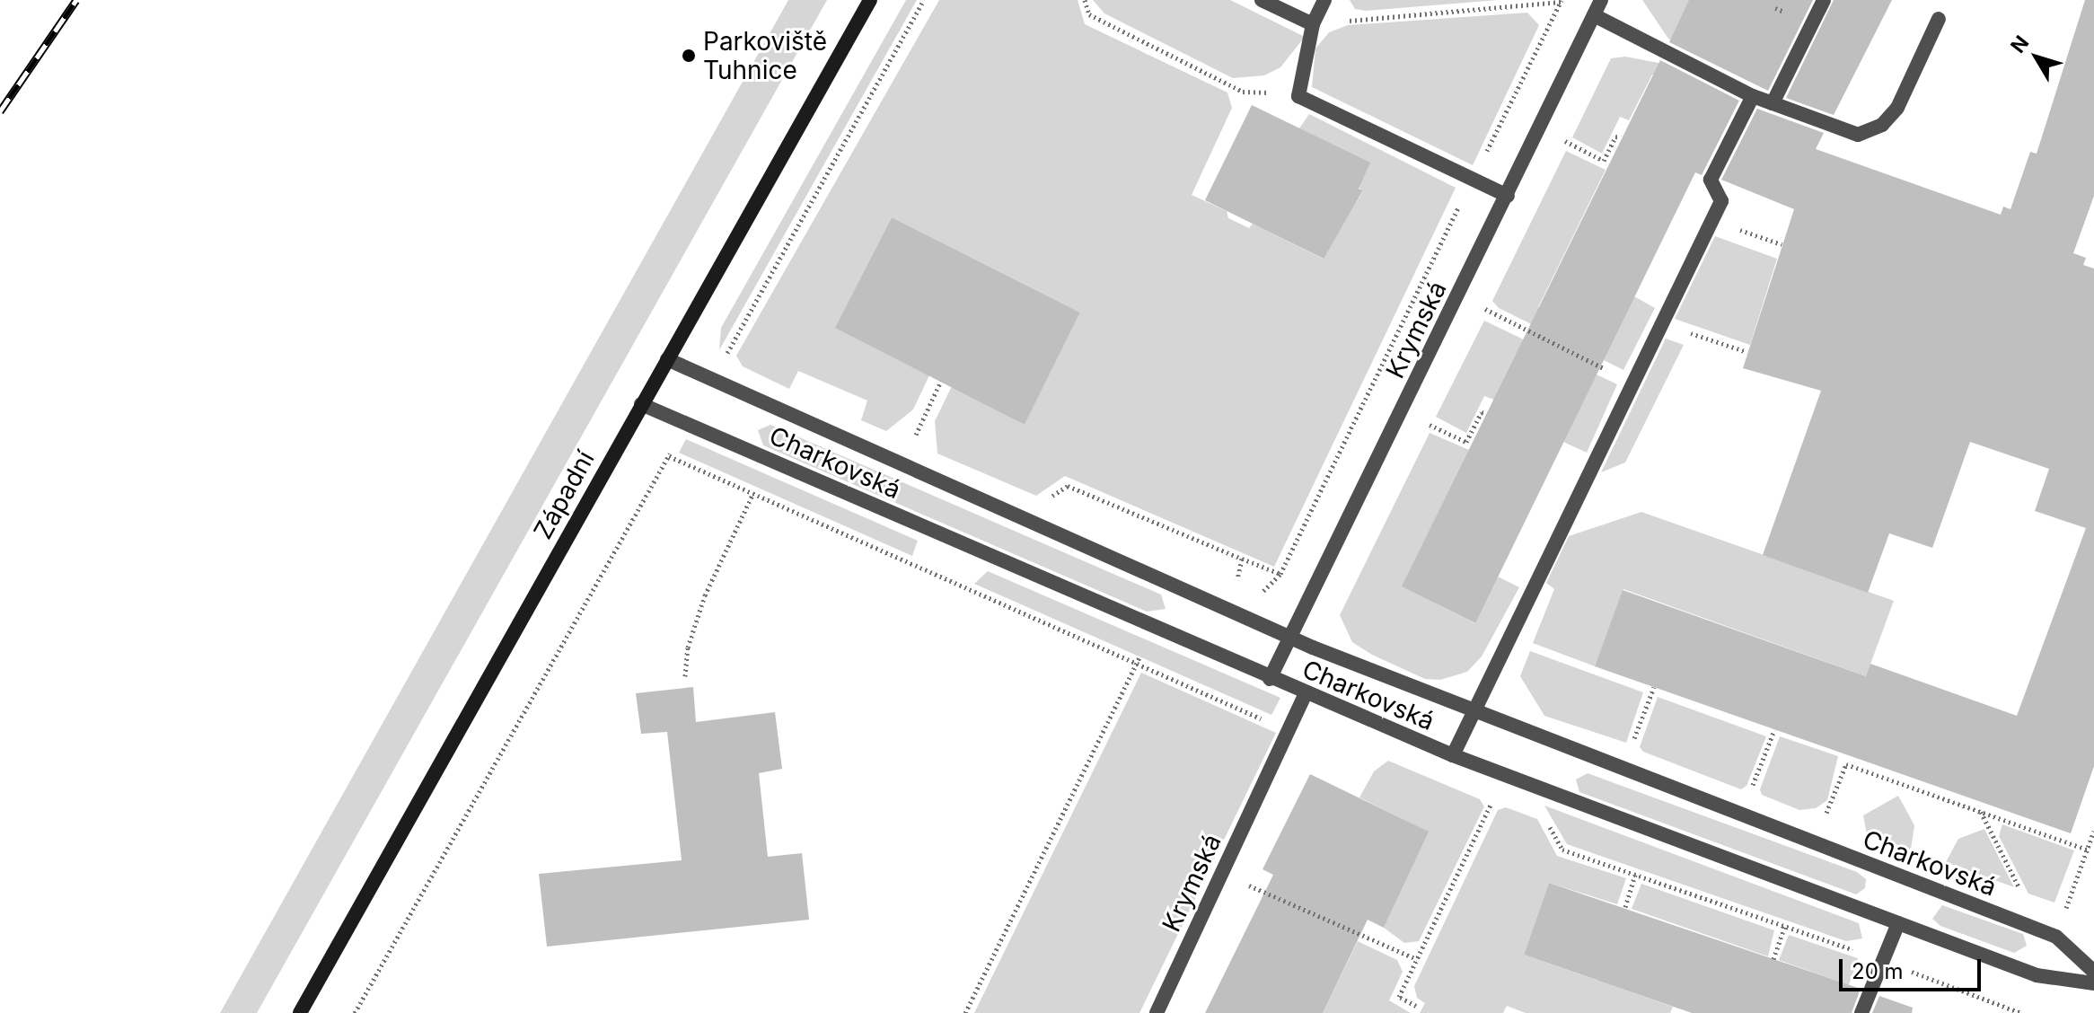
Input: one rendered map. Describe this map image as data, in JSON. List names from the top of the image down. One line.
{"streets":{"street":["Krymská","Charkovská","Západní"]},"crossings":[["Krymská","Charkovská"],["Charkovská","Západní"]],"places":["Parkoviště Tuhnice"],"scale_bar":"20 m","north":"top left"}
